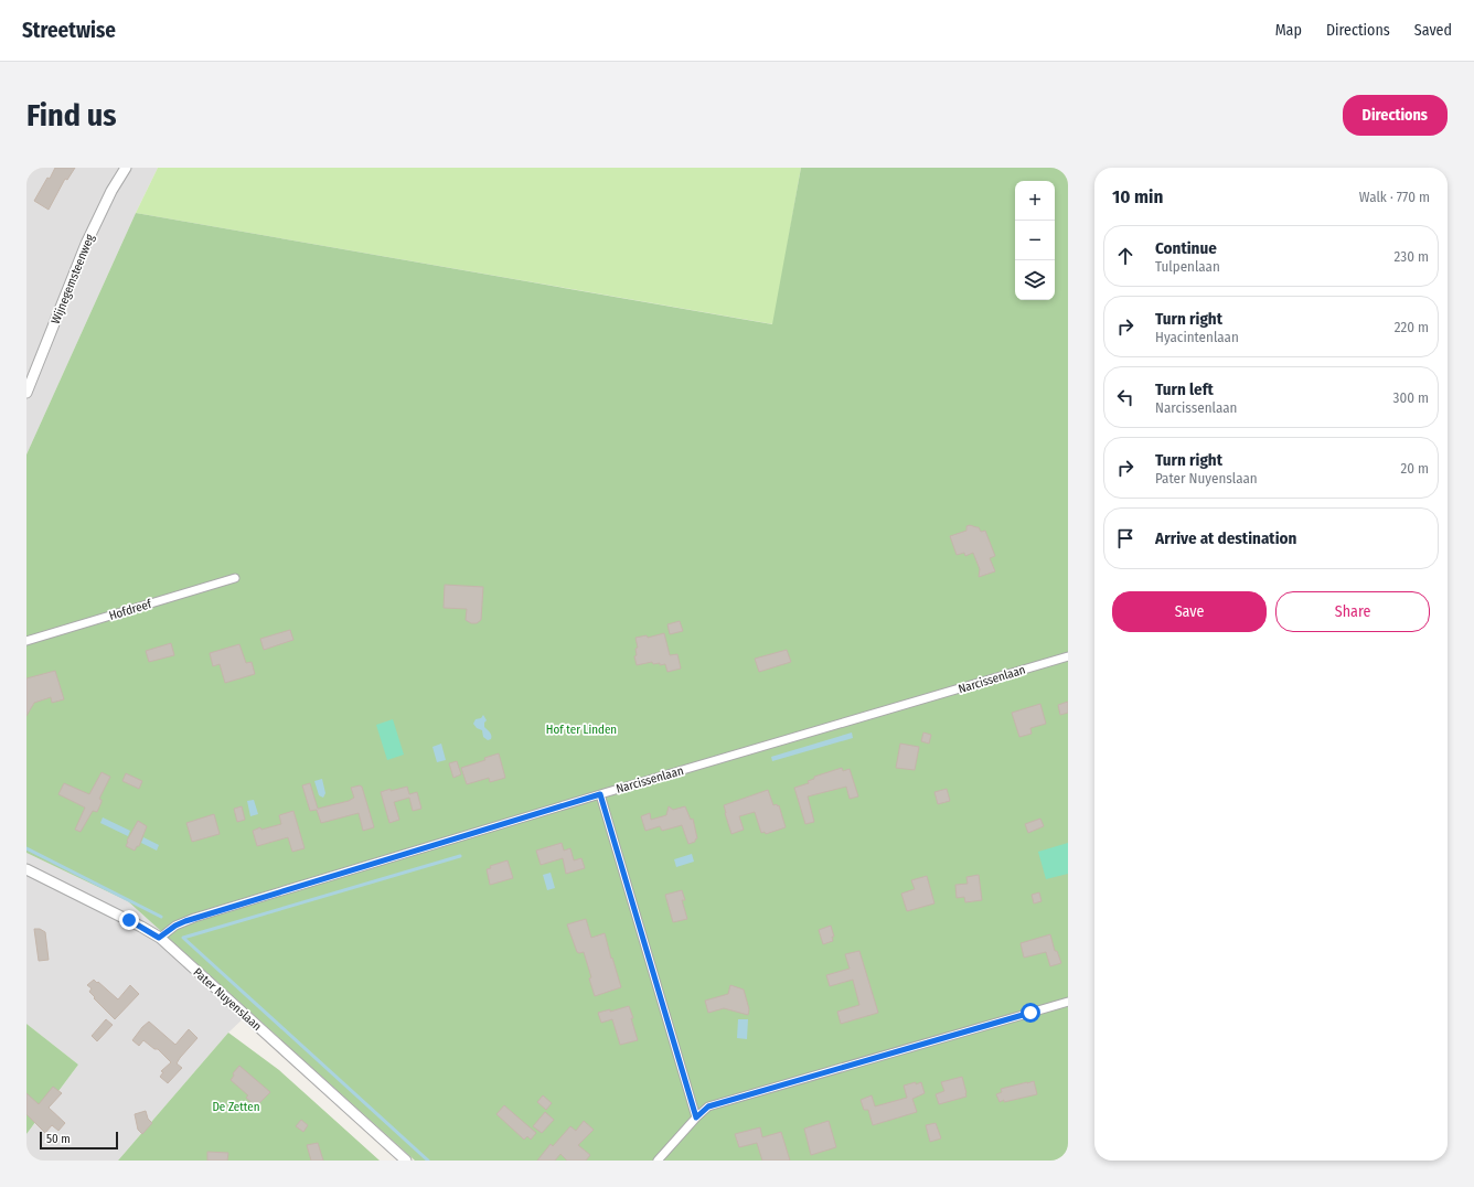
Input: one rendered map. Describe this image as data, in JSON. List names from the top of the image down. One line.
{"streets":{"street":["Wijnegemsteenweg","Hofdreef","Narcissenlaan","Pater Nuyenslaan"]},"crossings":[["Narcissenlaan","Pater Nuyenslaan"]],"parks":["Hof ter Linden","De Zetten"],"scale_bar":"50 m","page":{"header":"Streetwise","nav":["Map","Directions","Saved"],"buttons":["Directions",["Save","Share"]],"title":"Find us","heading":["10 min","Walk · 770 m"],"map_buttons":["+","−"],"list":[["Continue","Tulpenlaan","230 m"],["Turn right","Hyacintenlaan","220 m"],["Turn left","Narcissenlaan","300 m"],["Turn right","Pater Nuyenslaan","20 m"],"Arrive at destination"],"scale":"50 m"}}
